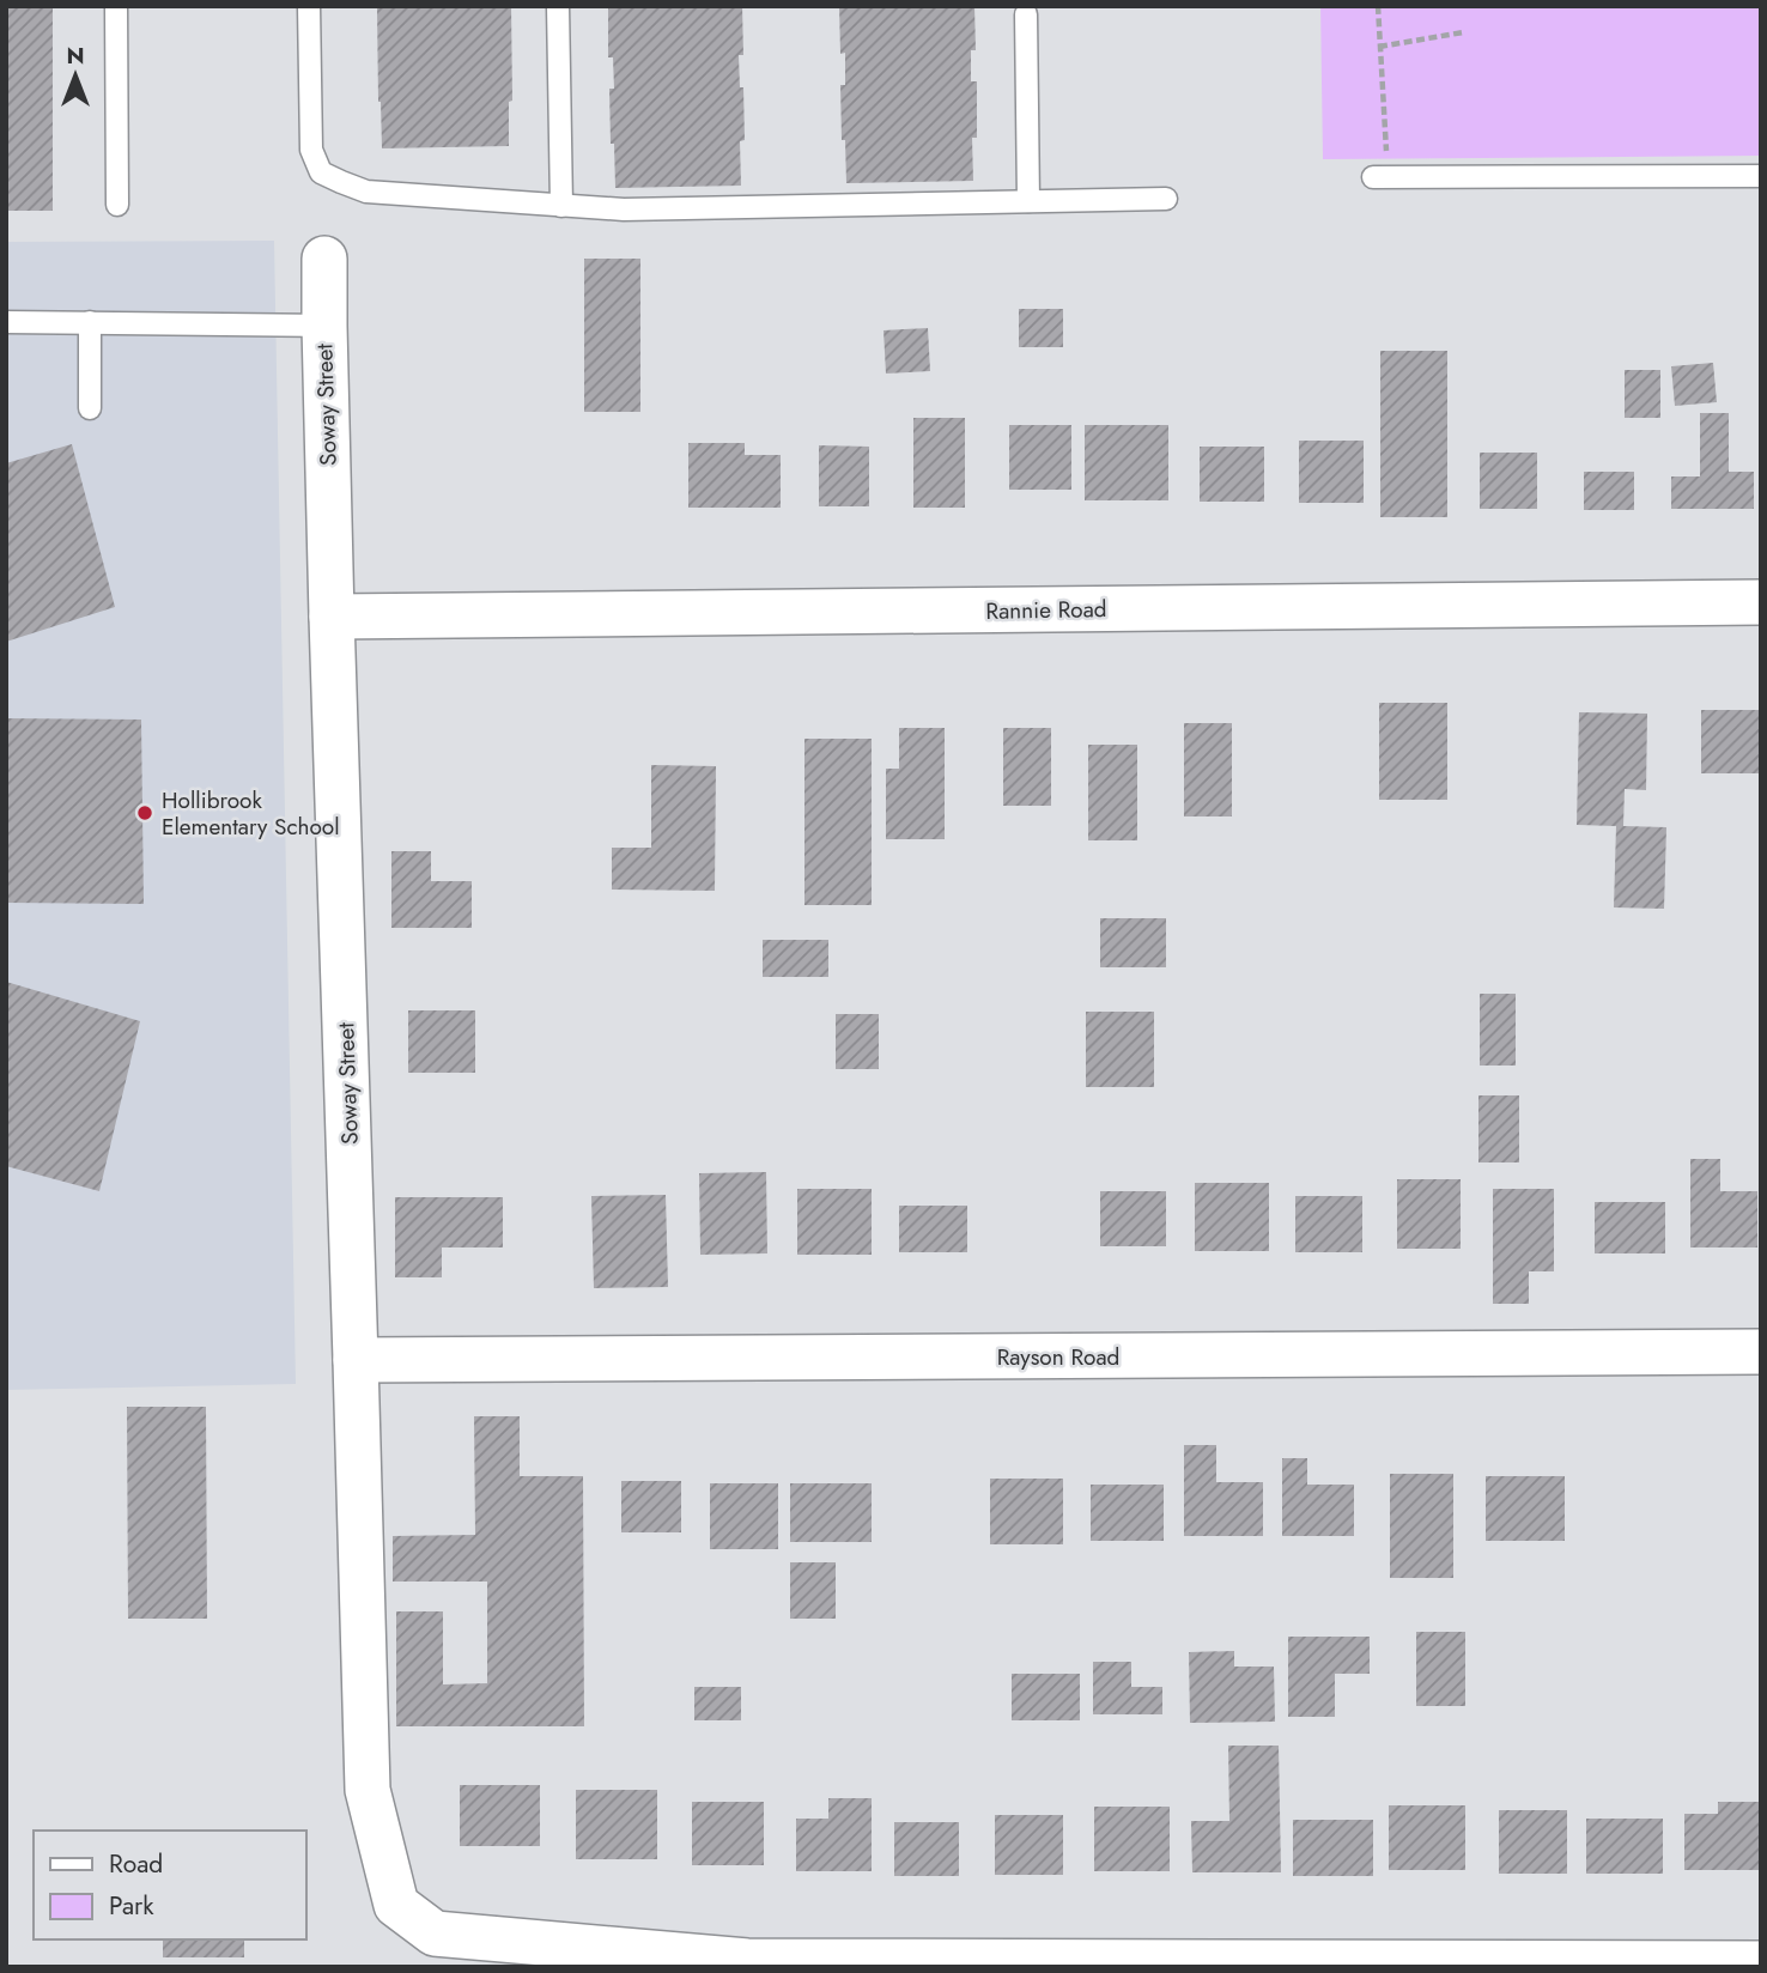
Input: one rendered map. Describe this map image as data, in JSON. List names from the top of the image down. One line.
{"streets":{"street":["Soway Street","Rannie Road","Rayson Road"]},"crossings":[["Soway Street","Rannie Road"],["Soway Street","Rayson Road"]],"places":["Hollibrook Elementary School"],"legend":["Road","Park"],"north":"top"}
